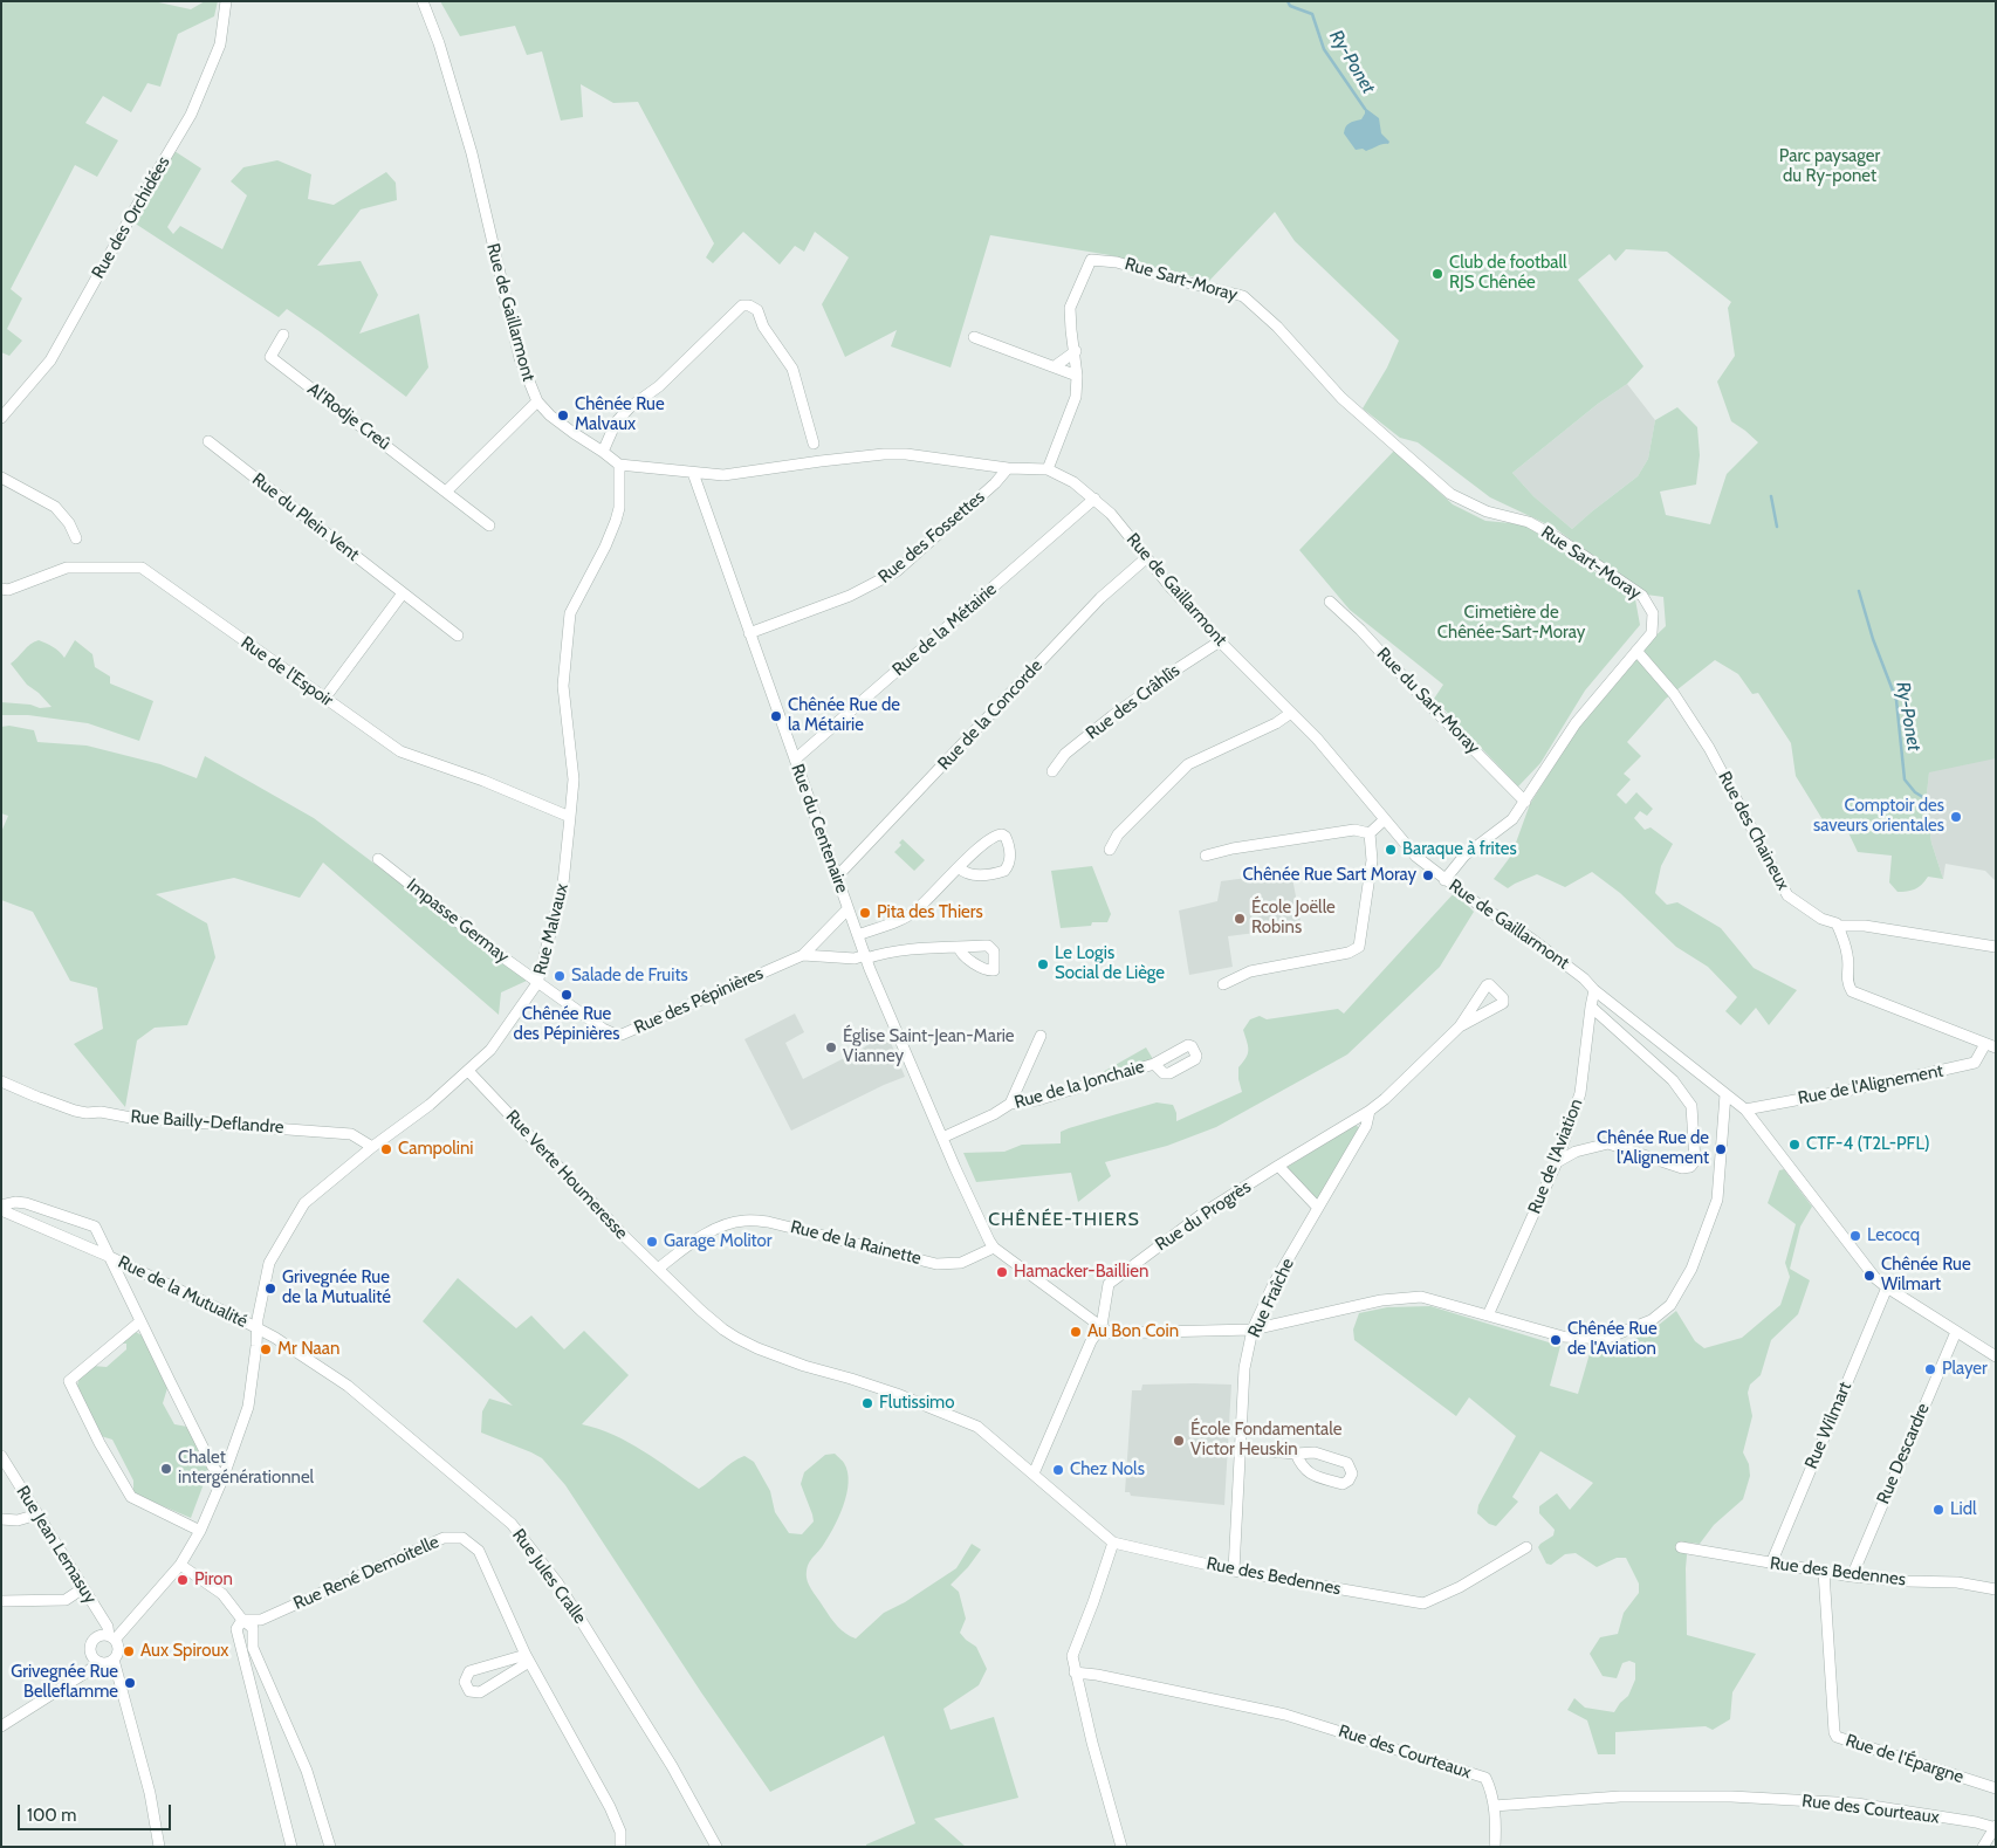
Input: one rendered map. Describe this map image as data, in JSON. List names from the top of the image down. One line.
{"streets":{"street":["Rue des Orchidées","Rue Sart-Moray","Rue de Gaillarmont","Al'Rodje Creû","Rue du Plein Vent","Rue des Fossettes","Rue de la Métairie","Rue de l'Espoir","Rue du Sart-Moray","Rue des Crâhlîs","Rue de la Concorde","Rue du Centenaire","Rue des Chaineux","Impasse Germay","Rue Malvaux","Rue des Pépinières","Rue de la Jonchaie","Rue de l'Alignement","Rue Bailly-Deflandre","Rue de l'Aviation","Rue Verte Houmeresse","Rue du Progrès","Rue de la Rainette","Rue de la Mutualité","Rue Fraîche","Rue Wilmart","Rue Descardre","Rue Jean Lemasuy","Rue des Bedennes","Rue René Demoitelle","Rue Jules Cralle","Rue des Courteaux","Rue de l'Épargne"]},"crossings":[["Rue Sart-Moray","Rue de Gaillarmont"],["Rue Sart-Moray","Rue du Sart-Moray"],["Rue Sart-Moray","Rue des Chaineux"],["Rue de Gaillarmont","Rue des Fossettes"],["Rue de Gaillarmont","Rue de la Métairie"],["Rue de Gaillarmont","Rue des Crâhlîs"],["Rue de Gaillarmont","Rue de la Concorde"],["Rue de Gaillarmont","Rue du Centenaire"],["Rue de Gaillarmont","Rue Malvaux"],["Rue de Gaillarmont","Rue de l'Alignement"],["Rue de Gaillarmont","Rue de l'Aviation"],["Rue de Gaillarmont","Rue Wilmart"],["Rue de Gaillarmont","Rue Descardre"],["Rue des Fossettes","Rue du Centenaire"],["Rue de la Métairie","Rue du Centenaire"],["Rue de l'Espoir","Rue Malvaux"],["Rue de la Concorde","Rue du Centenaire"],["Rue du Centenaire","Rue des Pépinières"],["Rue du Centenaire","Rue de la Jonchaie"],["Rue du Centenaire","Rue du Progrès"],["Rue du Centenaire","Rue de la Rainette"],["Impasse Germay","Rue Malvaux"],["Impasse Germay","Rue des Pépinières"],["Rue Malvaux","Rue des Pépinières"],["Rue Malvaux","Rue Bailly-Deflandre"],["Rue Malvaux","Rue Verte Houmeresse"],["Rue Malvaux","Rue de la Mutualité"],["Rue Malvaux","Rue Jean Lemasuy"],["Rue Malvaux","Rue Jules Cralle"],["Rue Verte Houmeresse","Rue de la Rainette"],["Rue Verte Houmeresse","Rue des Bedennes"],["Rue du Progrès","Rue Fraîche"],["Rue de la Mutualité","Rue Jules Cralle"],["Rue Fraîche","Rue des Bedennes"],["Rue Wilmart","Rue des Bedennes"],["Rue Descardre","Rue des Bedennes"],["Rue des Bedennes","Rue de l'Épargne"]],"districts":["CHÊNÉE-THIERS"],"water":["Ry-Ponet"],"parks":["Parc paysager du Ry-ponet","Cimetière de Chênée-Sart-Moray"],"places":["Club de football RJS Chênée","Chênée Rue Malvaux","Chênée Rue de la Métairie","Comptoir des saveurs orientales","Baraque à frites","Chênée Rue Sart Moray","Pita des Thiers","École Joëlle Robins","Le Logis Social de Liège","Salade de Fruits","Chênée Rue des Pépinières","Église Saint-Jean-Marie Vianney","CTF-4 (T2L-PFL)","Campolini","Chênée Rue de l'Alignement","Lecocq","Garage Molitor","Hamacker-Baillien","Chênée Rue Wilmart","Grivegnée Rue de la Mutualité","Au Bon Coin","Chênée Rue de l'Aviation","Mr Naan","Player","Flutissimo","École Fondamentale Victor Heuskin","Chalet intergénérationnel","Chez Nols","Lidl","Piron","Aux Spiroux","Grivegnée Rue Belleflamme"],"scale_bar":"100 m"}
